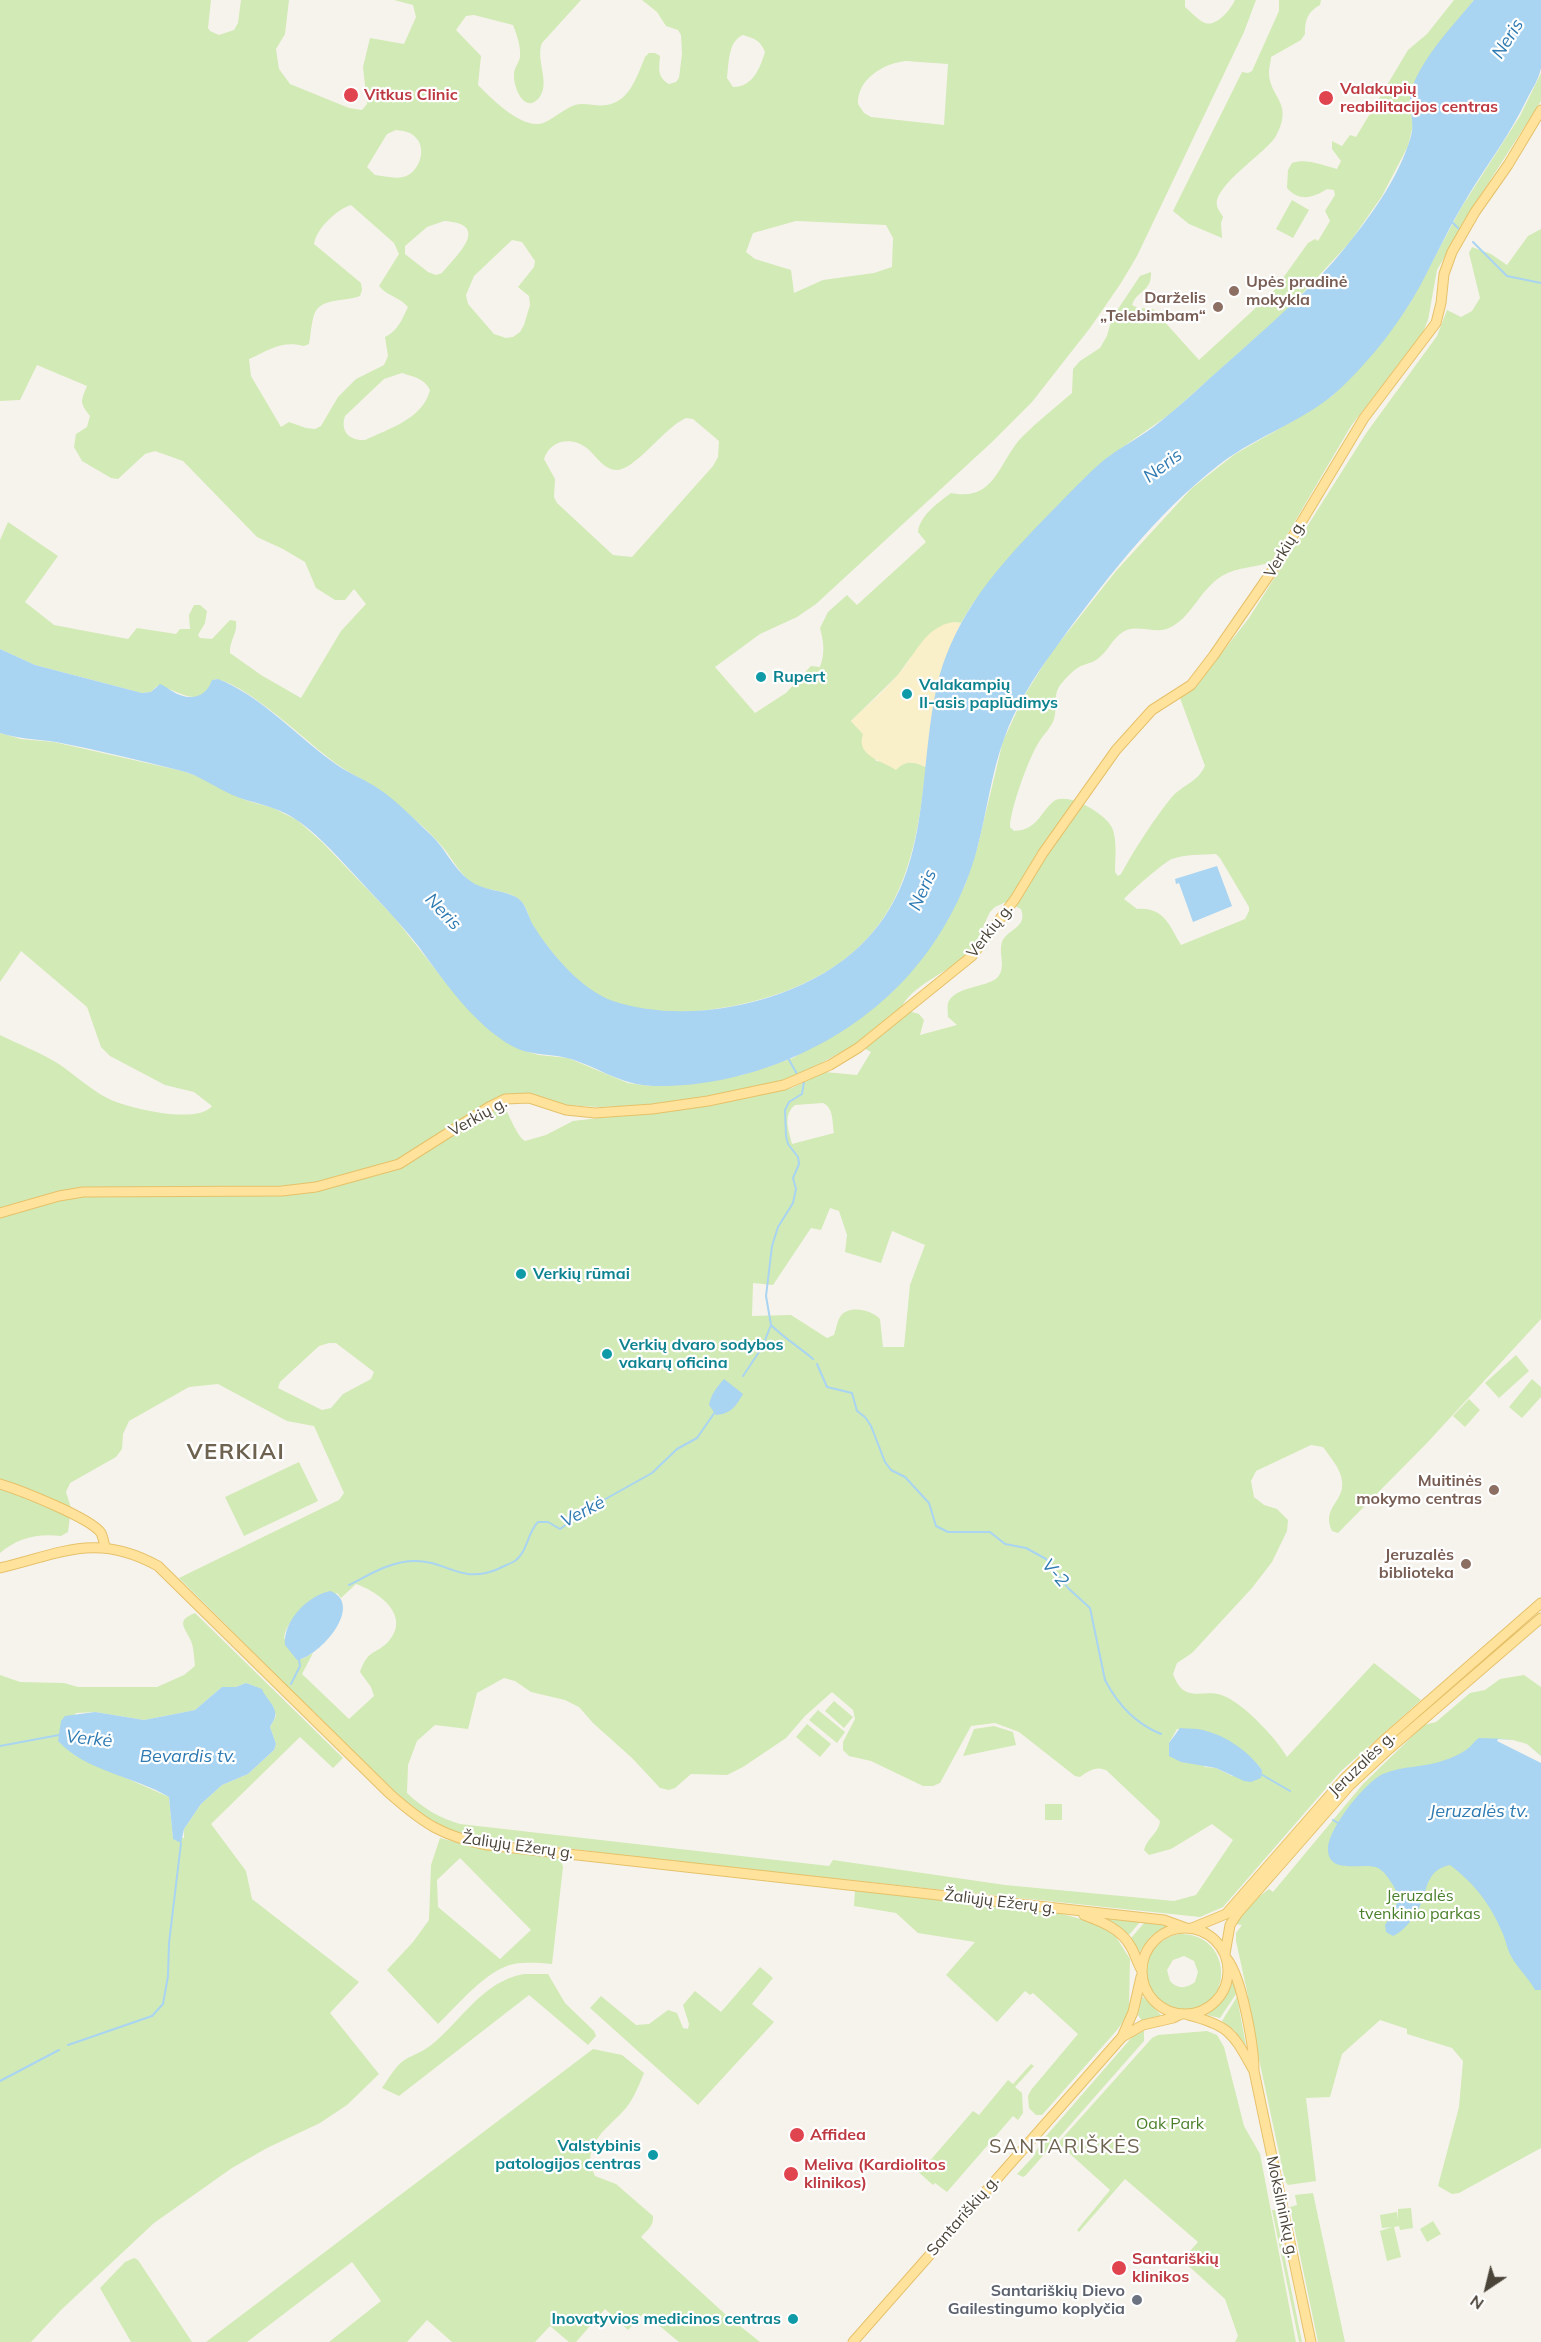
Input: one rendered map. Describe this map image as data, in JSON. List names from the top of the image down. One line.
{"streets":{"main road":["Verkių g.","Jeruzalės g.","Žaliųjų Ežerų g.","Mokslininkų g.","Santariškių g."]},"crossings":[["Jeruzalės g.","Žaliųjų Ežerų g."],["Jeruzalės g.","Mokslininkų g."],["Jeruzalės g.","Santariškių g."],["Žaliųjų Ežerų g.","Mokslininkų g."],["Žaliųjų Ežerų g.","Santariškių g."],["Mokslininkų g.","Santariškių g."]],"districts":["VERKIAI","SANTARIŠKĖS"],"water":["Neris","Verkė","V-2","Bevardis tv.","Jeruzalės tv."],"parks":["Jeruzalės tvenkinio parkas","Oak Park"],"places":["Vitkus Clinic","Valakupių reabilitacijos centras","Upės pradinė mokykla","Darželis „Telebimbam“","Rupert","Valakampių II-asis paplūdimys","Verkių rūmai","Verkių dvaro sodybos vakarų oficina","Muitinės mokymo centras","Jeruzalės biblioteka","Affidea","Valstybinis patologijos centras","Meliva (Kardiolitos klinikos)","Santariškių klinikos","Santariškių Dievo Gailestingumo koplyčia","Inovatyvios medicinos centras"],"north":"bottom left"}
